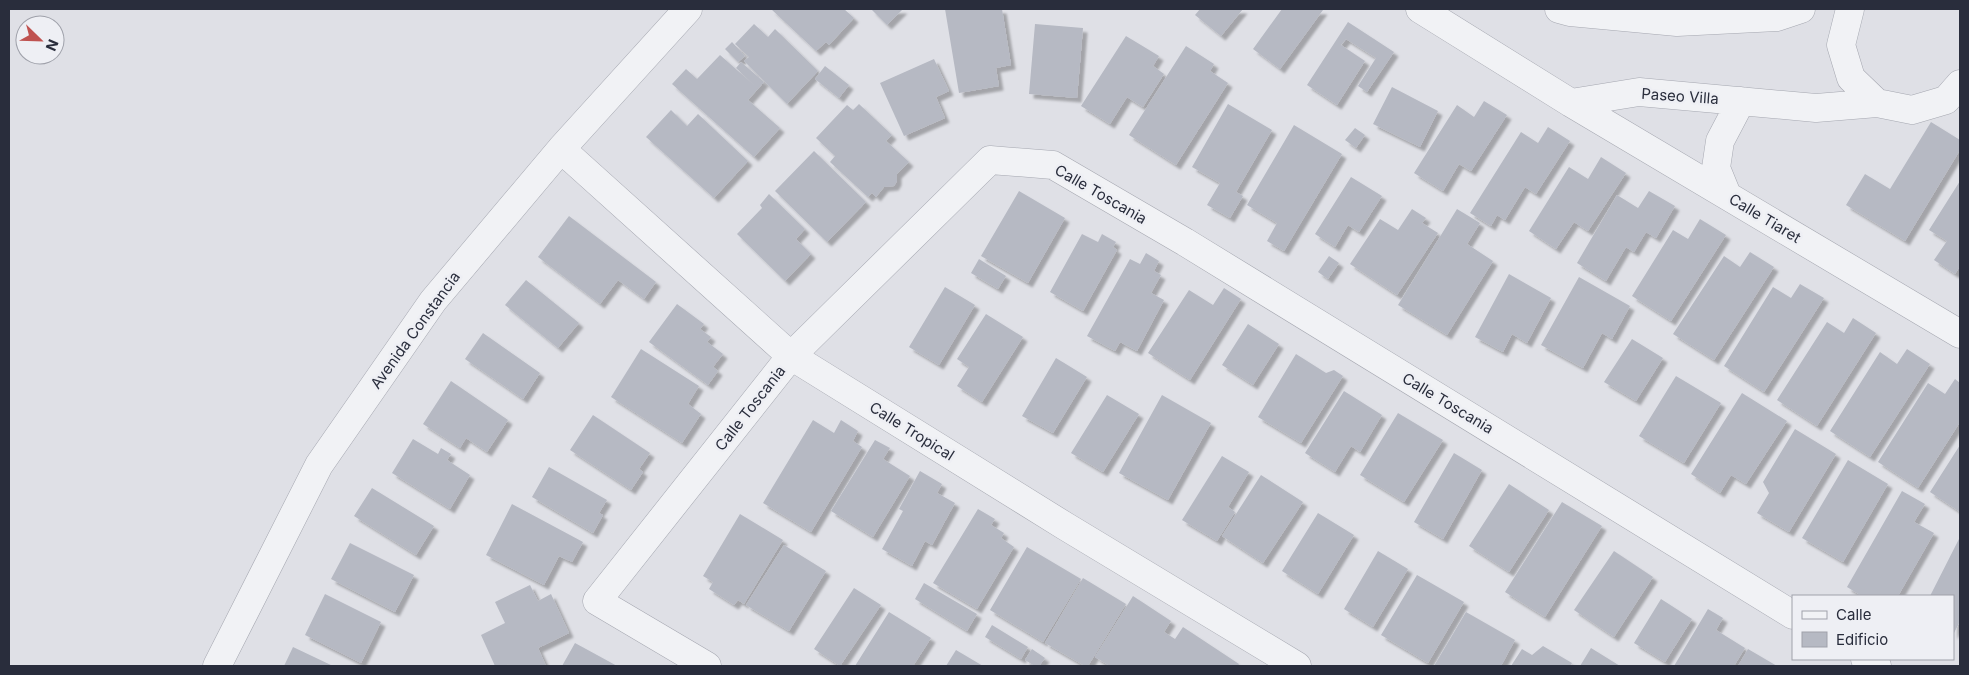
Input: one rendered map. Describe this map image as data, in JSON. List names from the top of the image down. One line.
{"streets":{"street":["Paseo Villa","Calle Toscania","Calle Tiaret","Avenida Constancia","Calle Tropical"]},"crossings":[["Paseo Villa","Calle Tiaret"],["Calle Toscania","Calle Tropical"],["Avenida Constancia","Calle Tropical"]],"legend":["Calle","Edificio"],"north":"bottom right"}
